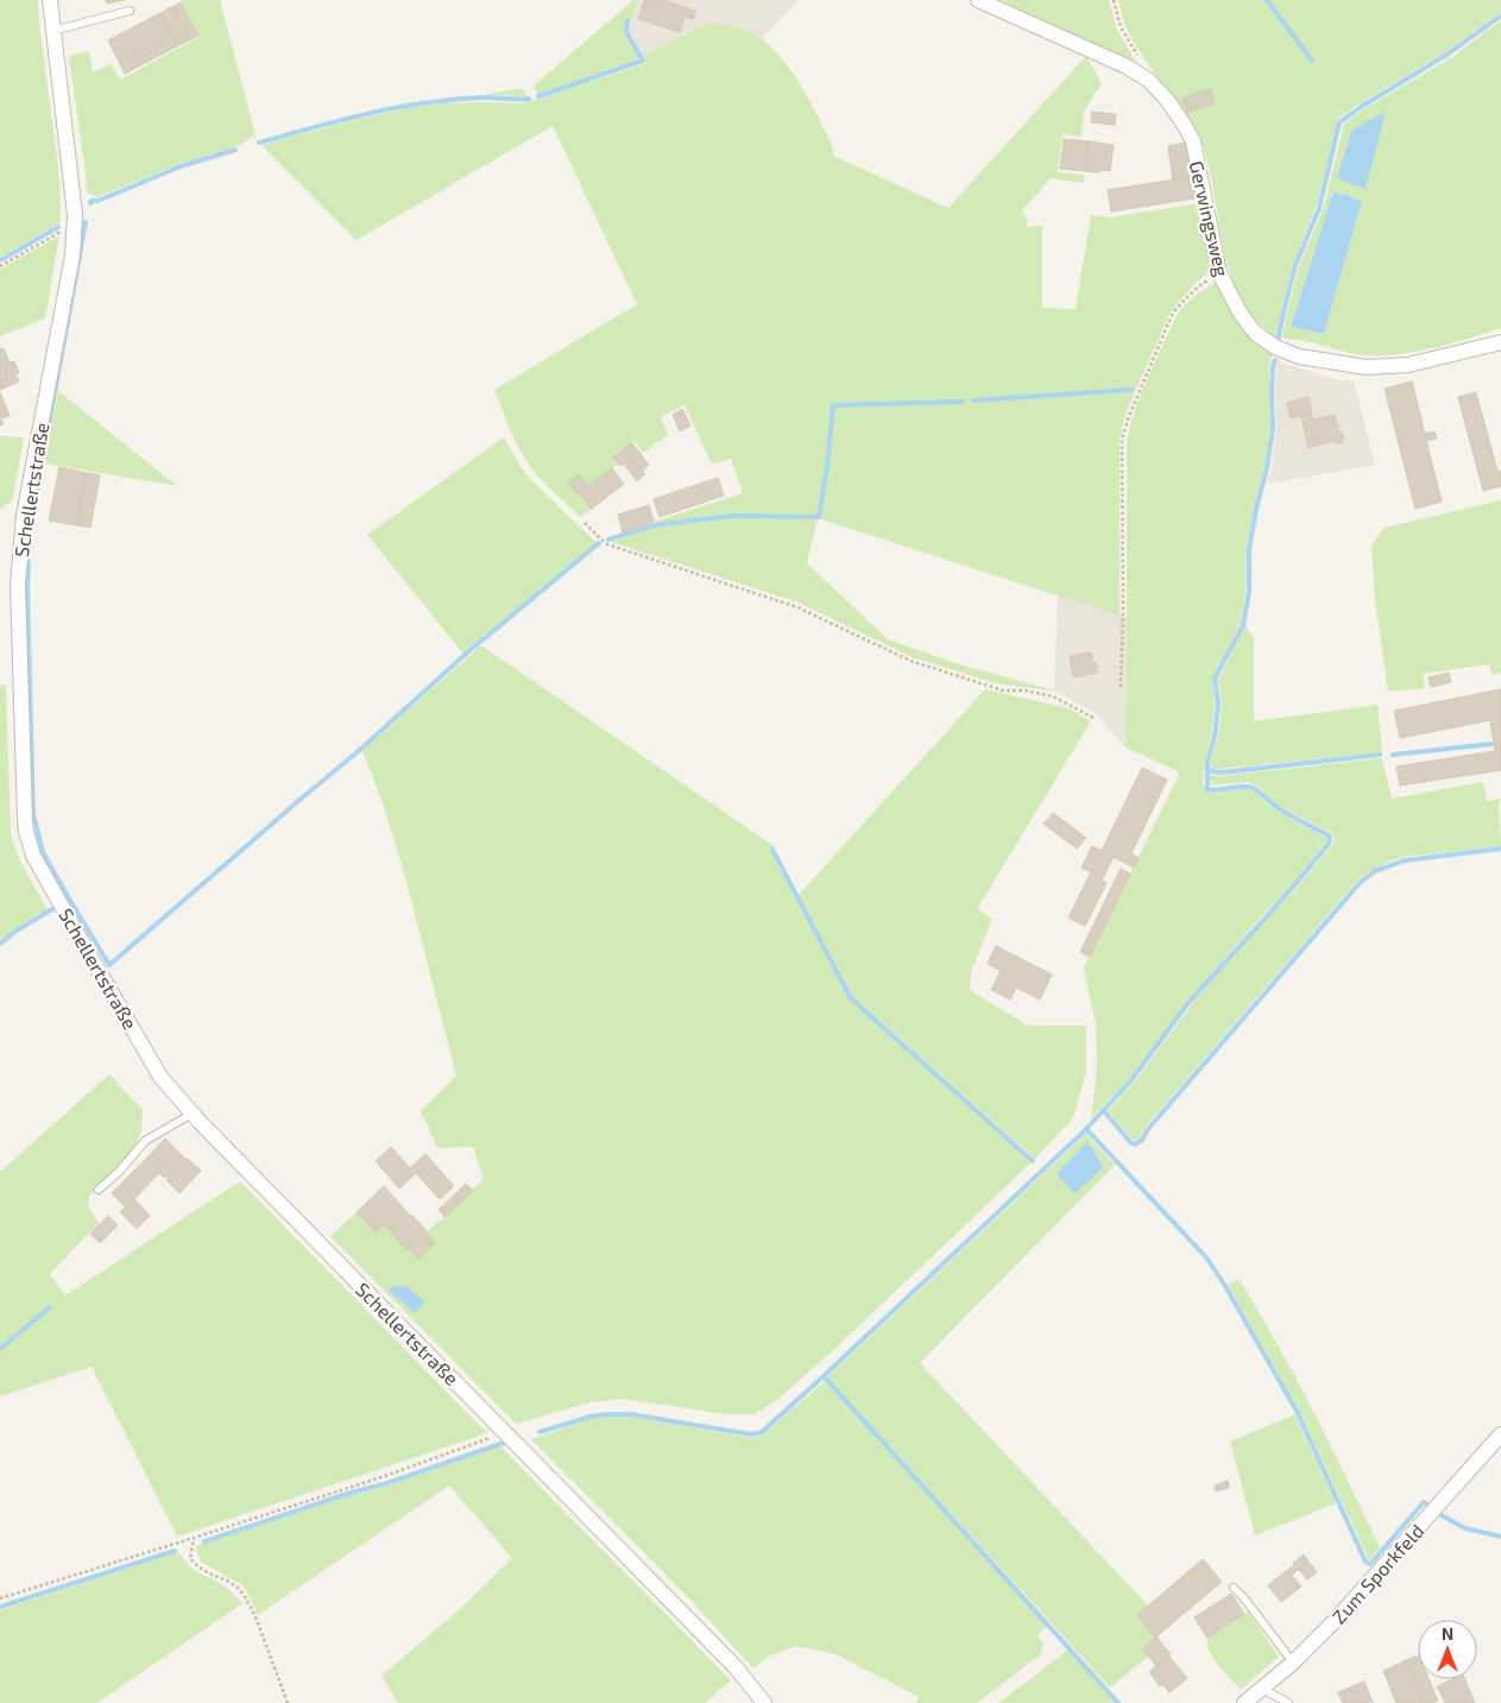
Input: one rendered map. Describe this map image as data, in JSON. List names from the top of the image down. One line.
{"streets":{"street":["Gerwingsweg","Schellertstraße","Zum Sporkfeld"]},"north":"top"}
